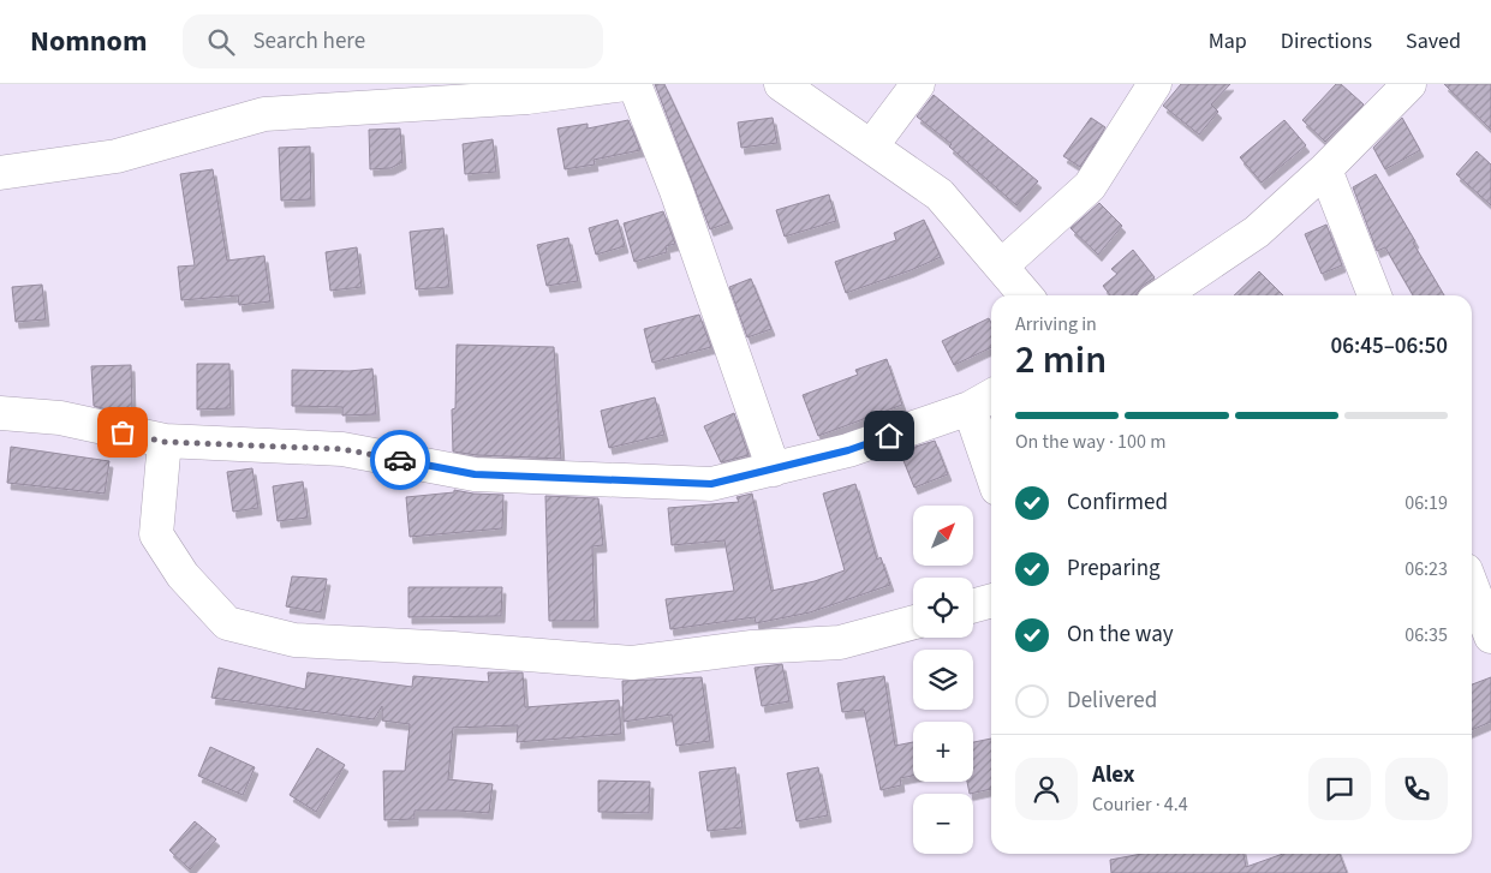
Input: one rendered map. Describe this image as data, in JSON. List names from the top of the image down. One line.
{"north":"top right","page":{"header":"Nomnom","search":"Search here","nav":["Map","Directions","Saved"],"heading":["2 min","Arriving in","06:45–06:50"],"panel":["Alex","Courier · 4.4"],"bar":"On the way · 100 m","list":[["Confirmed","06:19"],["Preparing","06:23"],["On the way","06:35"],"Delivered"],"map_buttons":["+","−"]}}
